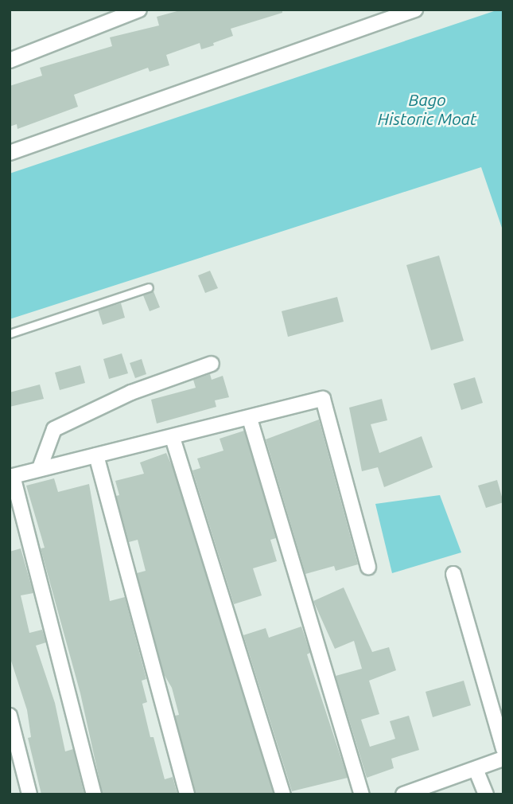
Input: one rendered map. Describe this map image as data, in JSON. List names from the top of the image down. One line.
{"water":["Bago Historic Moat"]}
